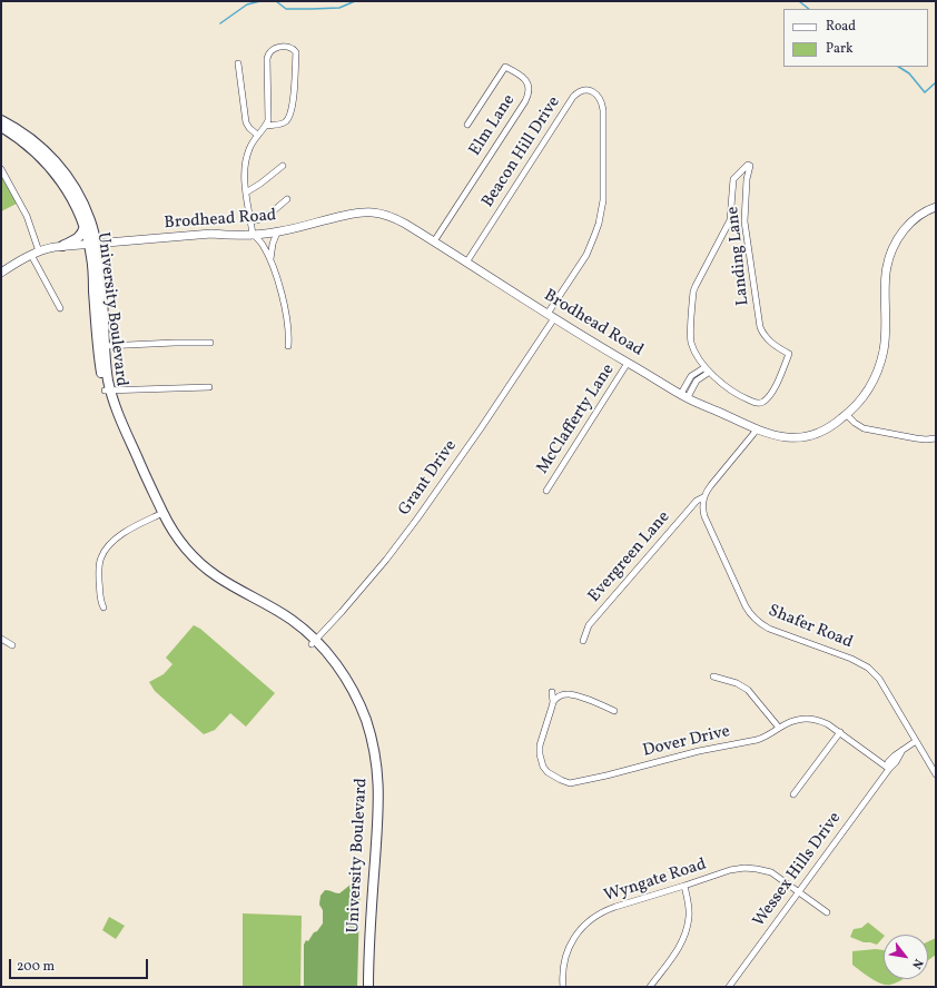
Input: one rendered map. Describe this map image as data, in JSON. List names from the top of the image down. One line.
{"streets":{"main road":["Brodhead Road","University Boulevard"],"street":["Elm Lane","Beacon Hill Drive","Landing Lane","McClafferty Lane","Grant Drive","Evergreen Lane","Shafer Road","Dover Drive","Wessex Hills Drive","Wyngate Road"]},"crossings":[["Elm Lane","Brodhead Road"],["Beacon Hill Drive","Brodhead Road"],["Beacon Hill Drive","Grant Drive"],["Brodhead Road","University Boulevard"],["Brodhead Road","McClafferty Lane"],["Brodhead Road","Grant Drive"],["University Boulevard","Grant Drive"],["Evergreen Lane","Shafer Road"],["Shafer Road","Wessex Hills Drive"],["Dover Drive","Wessex Hills Drive"],["Wessex Hills Drive","Wyngate Road"]],"legend":["Road","Park"],"scale_bar":"200 m","north":"bottom right"}
